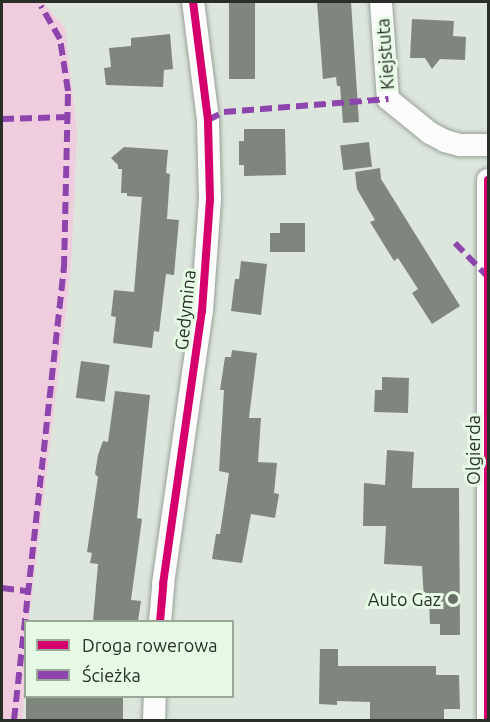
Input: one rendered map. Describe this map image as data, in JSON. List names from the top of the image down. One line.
{"streets":{"street":["Kiejstuta","Gedymina","Olgierda"]},"places":["Auto Gaz"],"legend":["Droga rowerowa","Ścieżka"]}
